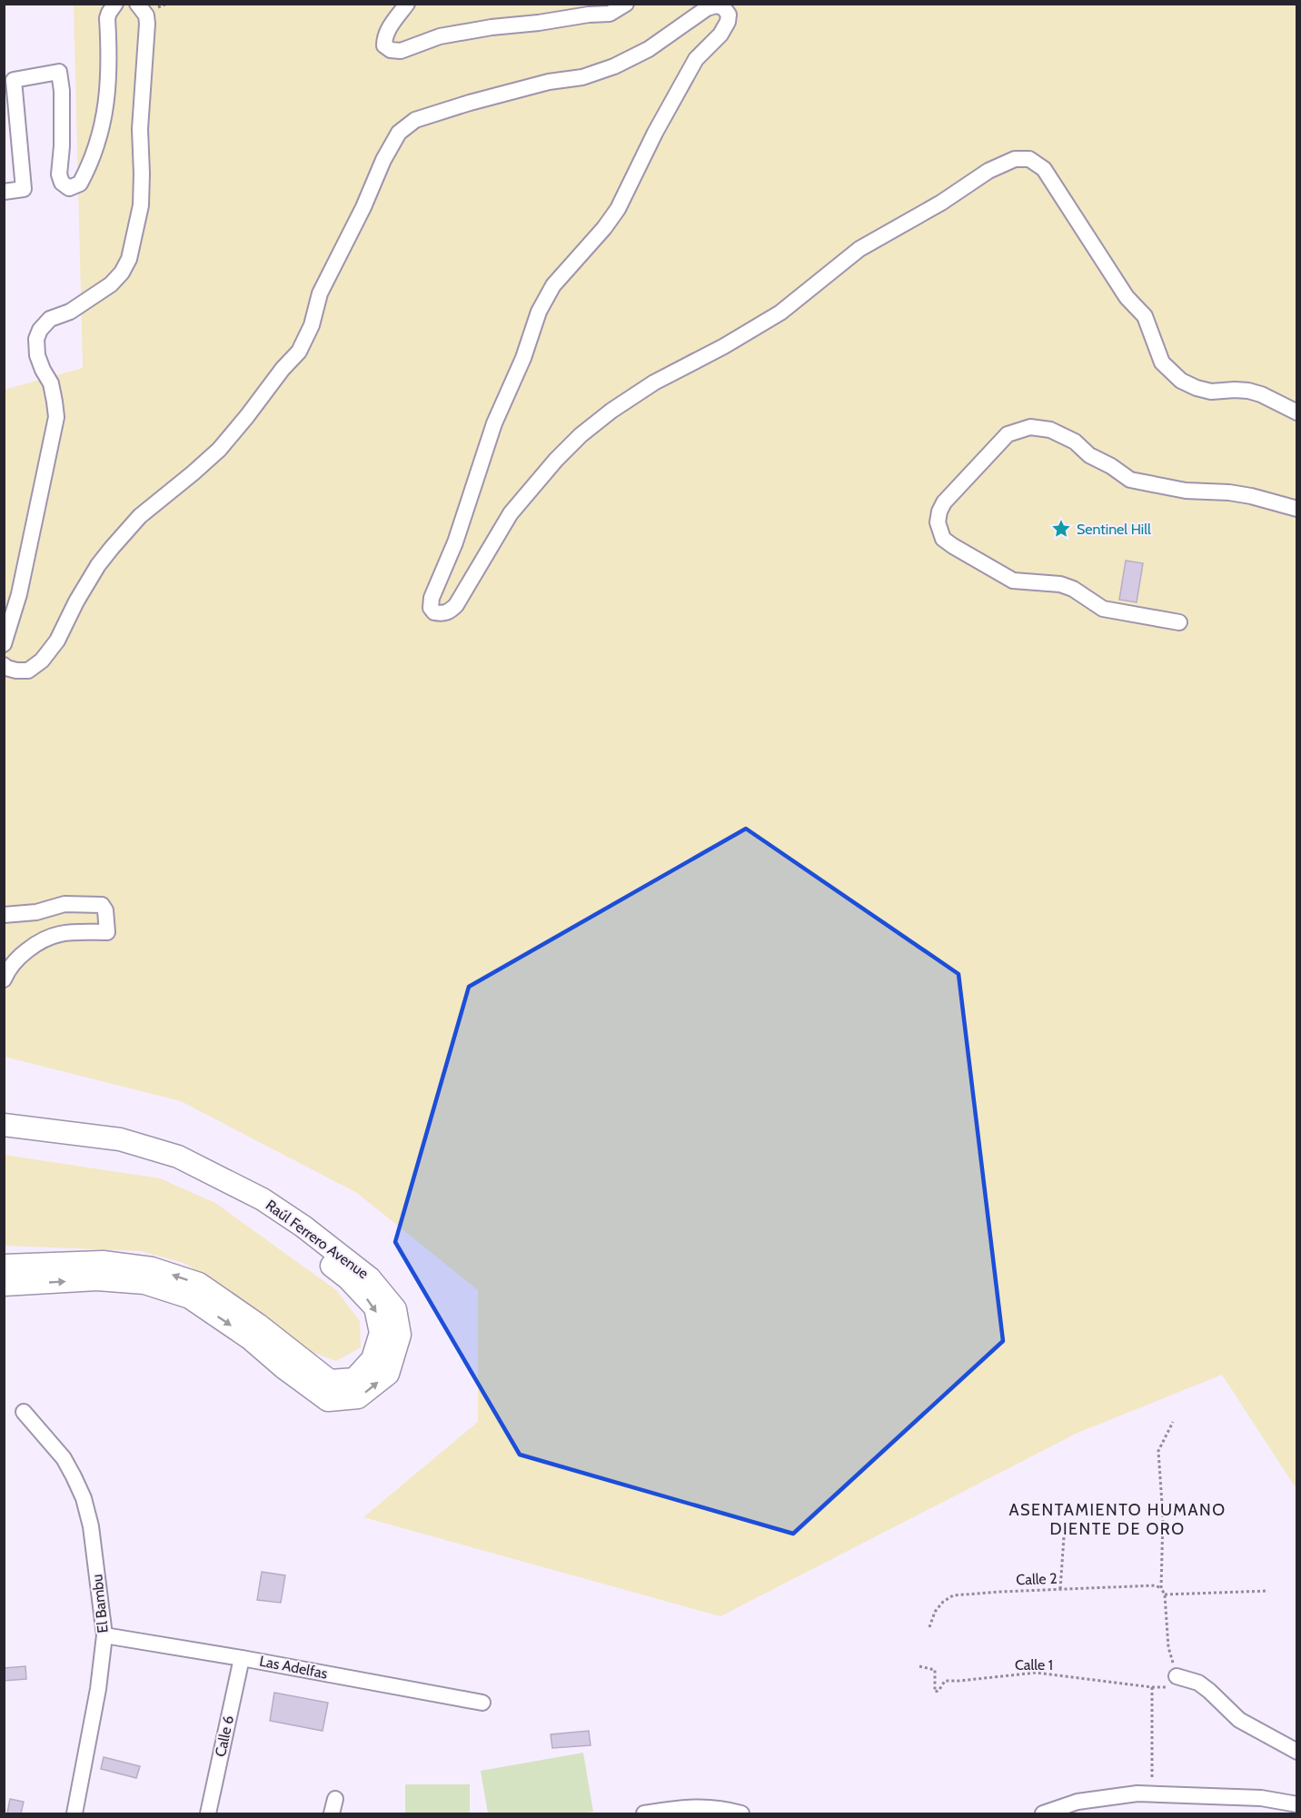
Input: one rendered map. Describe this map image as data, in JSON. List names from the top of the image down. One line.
{"streets":{"main road":["Raúl Ferrero Avenue"],"street":["El Bambu","Las Adelfas","Calle 6"],"path":["Calle 2","Calle 1"]},"crossings":[["El Bambu","Las Adelfas"],["Las Adelfas","Calle 6"]],"districts":["ASENTAMIENTO HUMANO DIENTE DE ORO"],"places":{"place":["Sentinel Hill"]}}
